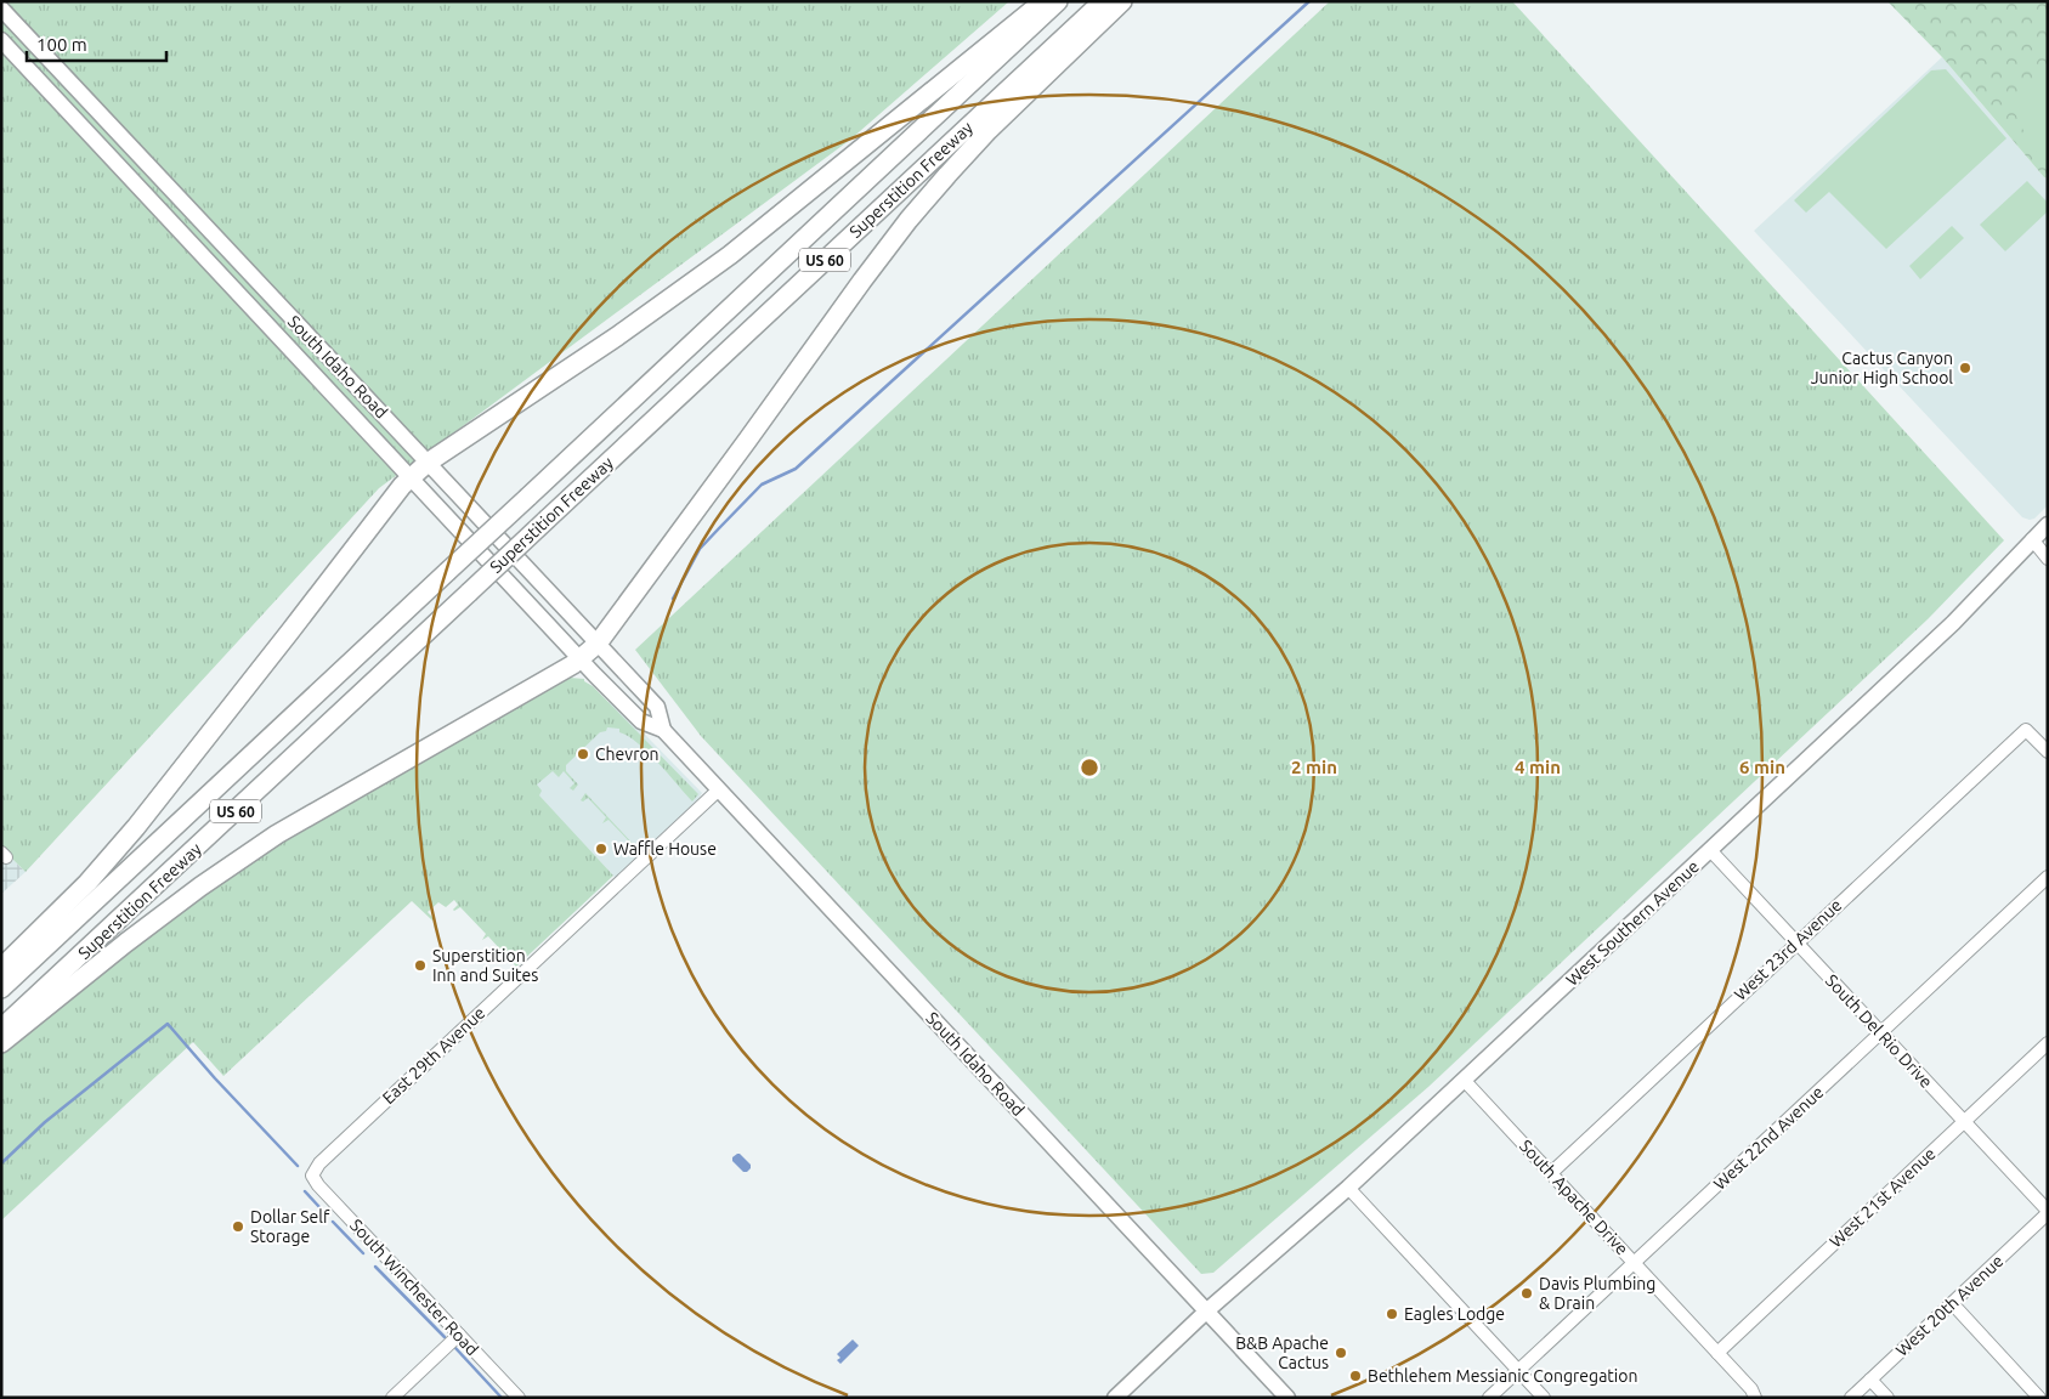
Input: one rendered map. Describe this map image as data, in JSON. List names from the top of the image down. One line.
{"streets":{"highway":["Superstition Freeway","US 60"],"main road":["South Idaho Road","West Southern Avenue"],"street":["West 23rd Avenue","South Del Rio Drive","East 29th Avenue","West 22nd Avenue","South Apache Drive","West 21st Avenue","South Winchester Road","West 20th Avenue"]},"crossings":[["South Idaho Road","West Southern Avenue"],["South Idaho Road","East 29th Avenue"],["West Southern Avenue","South Del Rio Drive"],["West Southern Avenue","South Apache Drive"],["West 23rd Avenue","South Del Rio Drive"],["West 23rd Avenue","South Apache Drive"],["South Del Rio Drive","West 22nd Avenue"],["South Del Rio Drive","West 21st Avenue"],["South Del Rio Drive","West 20th Avenue"],["East 29th Avenue","South Winchester Road"],["West 22nd Avenue","South Apache Drive"],["South Apache Drive","West 21st Avenue"]],"places":["Cactus Canyon Junior High School","Chevron","Waffle House","Superstition Inn and Suites","Dollar Self Storage","Davis Plumbing & Drain","Eagles Lodge","B&B Apache Cactus","Bethlehem Messianic Congregation"],"scale_bar":"100 m","rings":["2 min","4 min","6 min"]}
